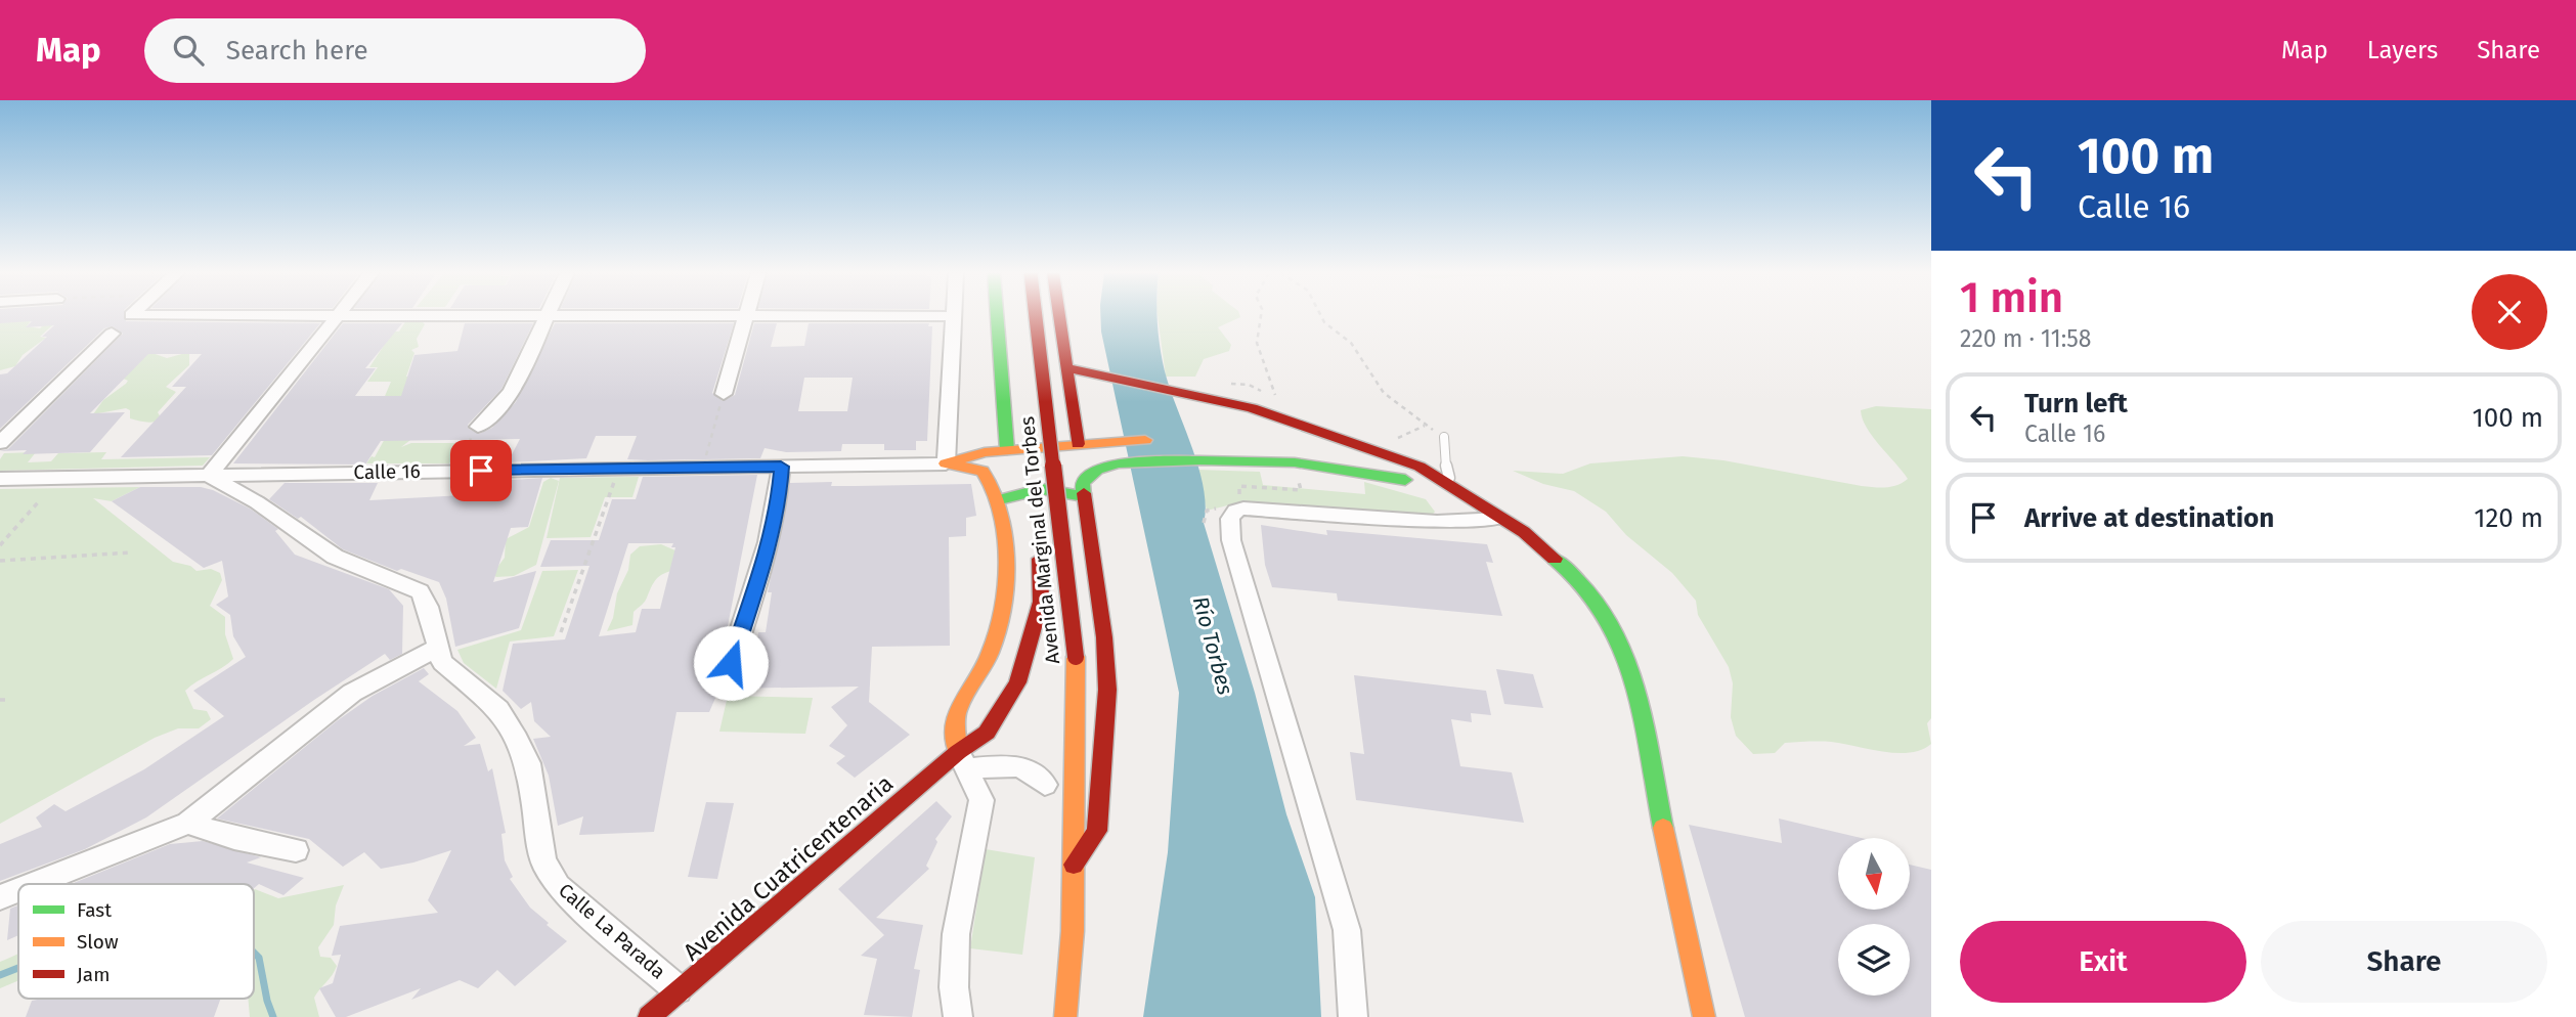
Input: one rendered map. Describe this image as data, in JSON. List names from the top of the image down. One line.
{"streets":{"highway":["Avenida Marginal del Torbes","Avenida Cuatricentenaria"],"street":["Calle 16","Calle La Parada"]},"crossings":[["Calle 16","Calle La Parada"],["Avenida Marginal del Torbes","Avenida Cuatricentenaria"],["Avenida Cuatricentenaria","Calle La Parada"]],"water":["Río Torbes"],"legend":["Fast","Slow","Jam"],"north":"bottom","page":{"header":"Map","search":"Search here","nav":["Map","Layers","Share"],"turn":["100 m","Calle 16"],"heading":["1 min","220 m · 11:58"],"list":[{"name":"Turn left","note":"Calle 16","value":"100 m"},{"name":"Arrive at destination","value":"120 m"}],"buttons":["Exit","Share"]}}
